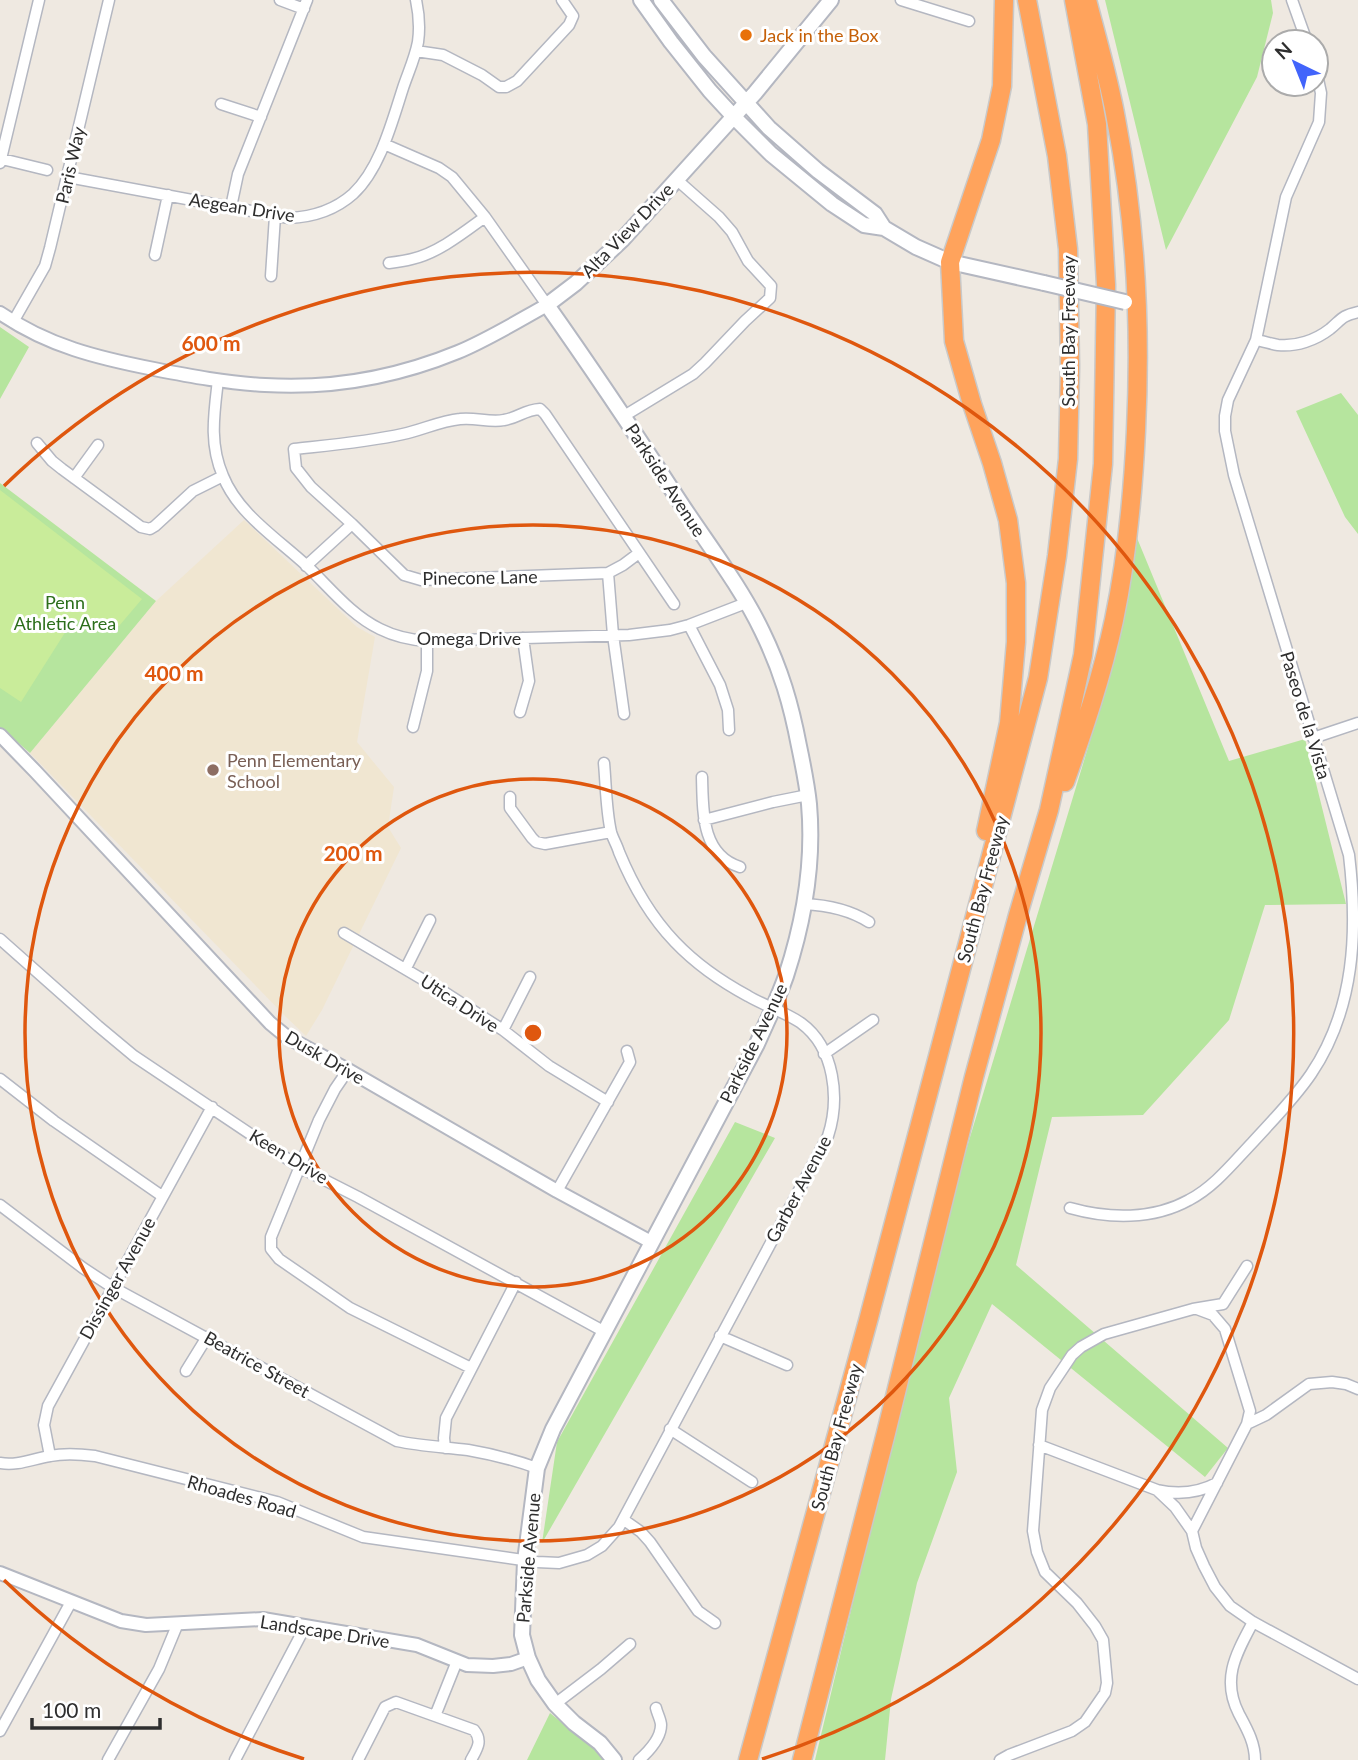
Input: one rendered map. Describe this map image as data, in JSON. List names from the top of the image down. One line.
{"streets":{"highway":["South Bay Freeway"],"main road":["Alta View Drive","Parkside Avenue"],"street":["Paris Way","Aegean Drive","Pinecone Lane","Omega Drive","Paseo de la Vista","Utica Drive","Dusk Drive","Keen Drive","Garber Avenue","Dissinger Avenue","Beatrice Street","Rhoades Road","Landscape Drive"]},"crossings":[["Paris Way","Aegean Drive"],["Paris Way","Alta View Drive"],["Aegean Drive","Parkside Avenue"],["Alta View Drive","Parkside Avenue"],["Alta View Drive","Omega Drive"],["Parkside Avenue","Omega Drive"],["Parkside Avenue","Dusk Drive"],["Parkside Avenue","Keen Drive"],["Parkside Avenue","Garber Avenue"],["Parkside Avenue","Beatrice Street"],["Parkside Avenue","Rhoades Road"],["Parkside Avenue","Landscape Drive"],["Keen Drive","Dissinger Avenue"],["Garber Avenue","Rhoades Road"],["Dissinger Avenue","Beatrice Street"],["Dissinger Avenue","Rhoades Road"]],"parks":["Penn Athletic Area"],"places":["Jack in the Box","Penn Elementary School"],"scale_bar":"100 m","north":"top left","rings":["600 m","400 m","200 m"]}
